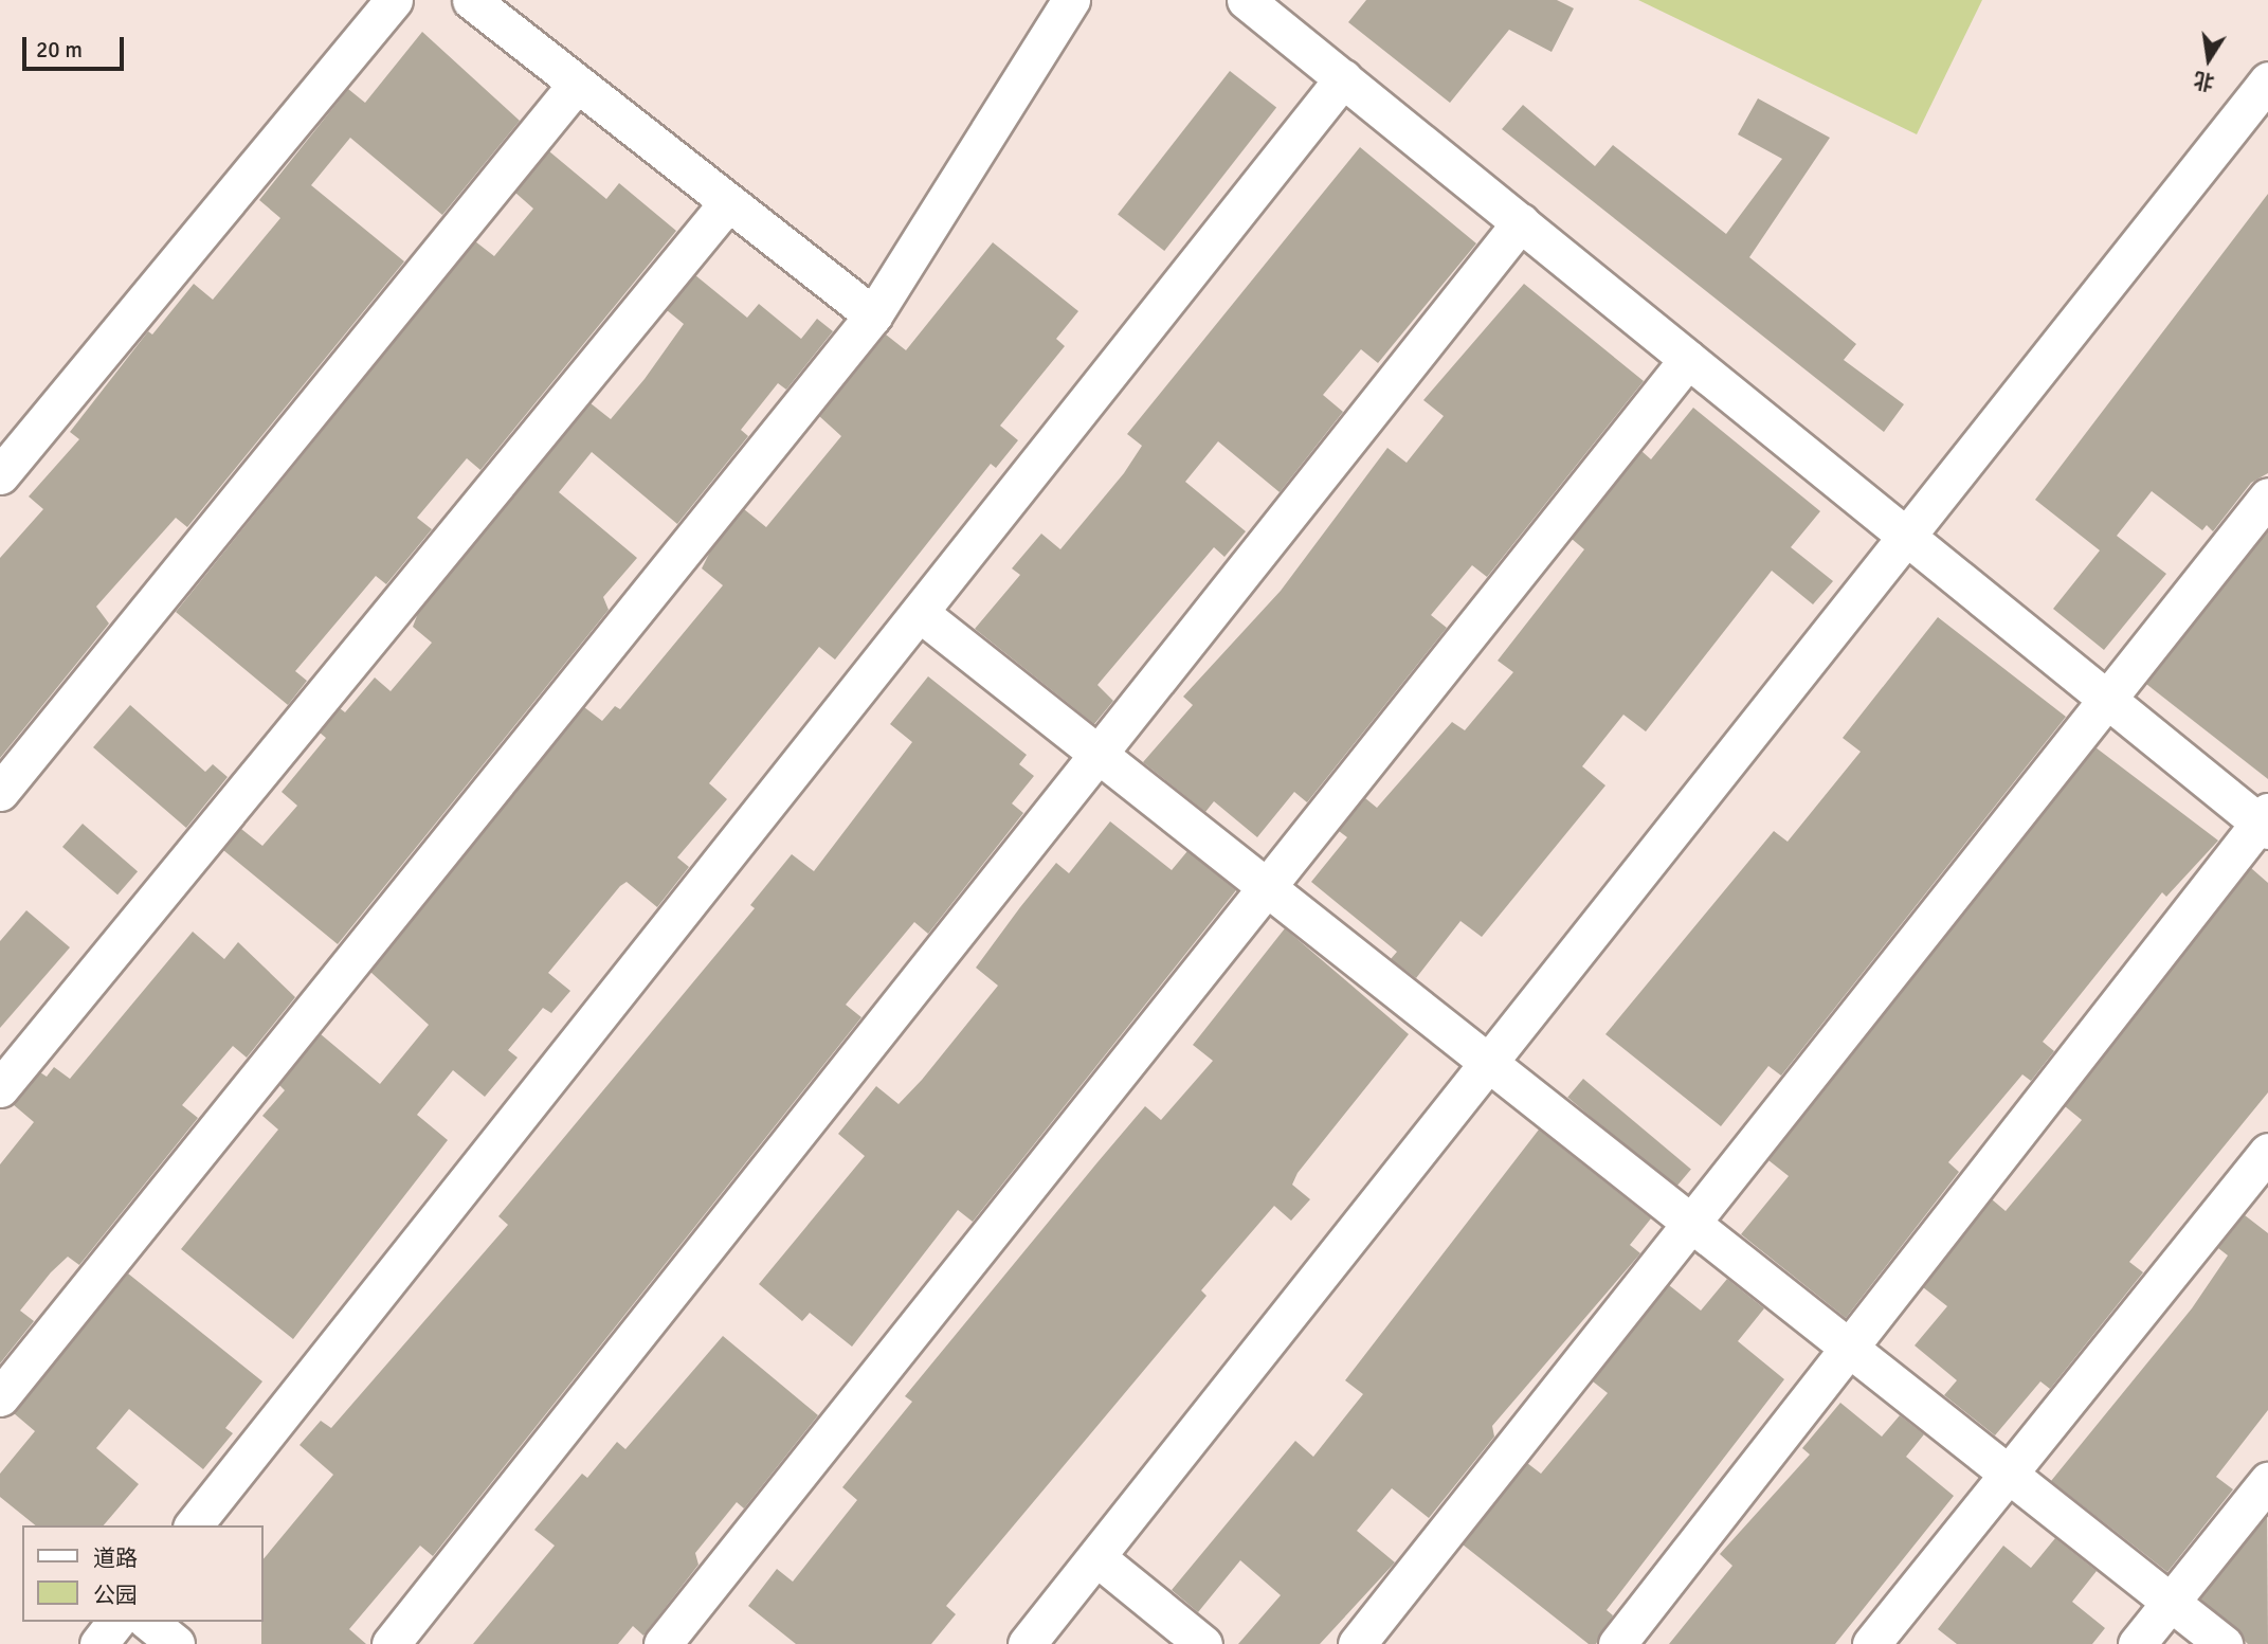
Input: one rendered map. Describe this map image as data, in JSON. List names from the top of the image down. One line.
{"legend":["道路","公园"],"scale_bar":"20 m","north":"bottom"}
